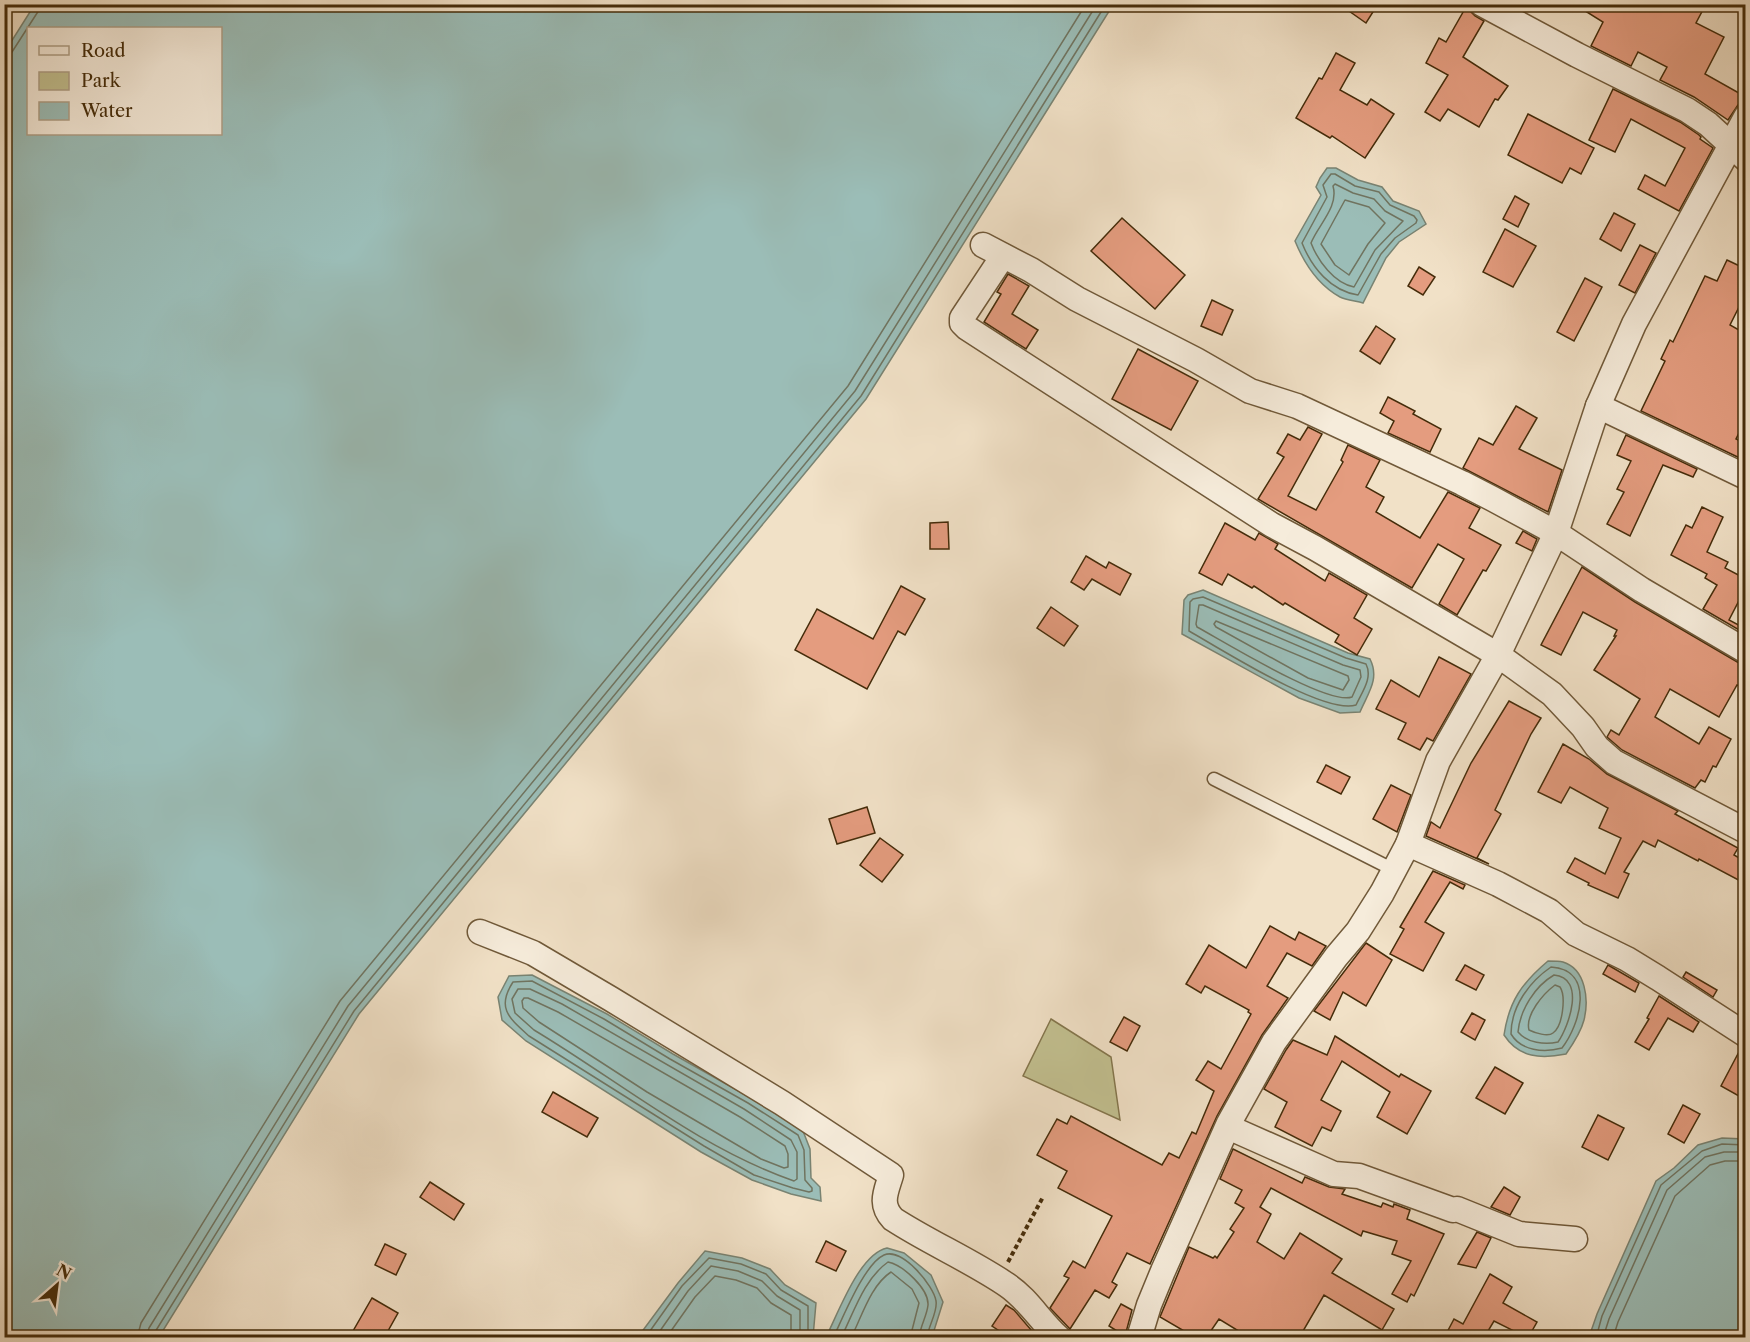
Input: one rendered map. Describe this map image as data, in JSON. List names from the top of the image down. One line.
{"legend":["Road","Park","Water"],"north":"top right"}
